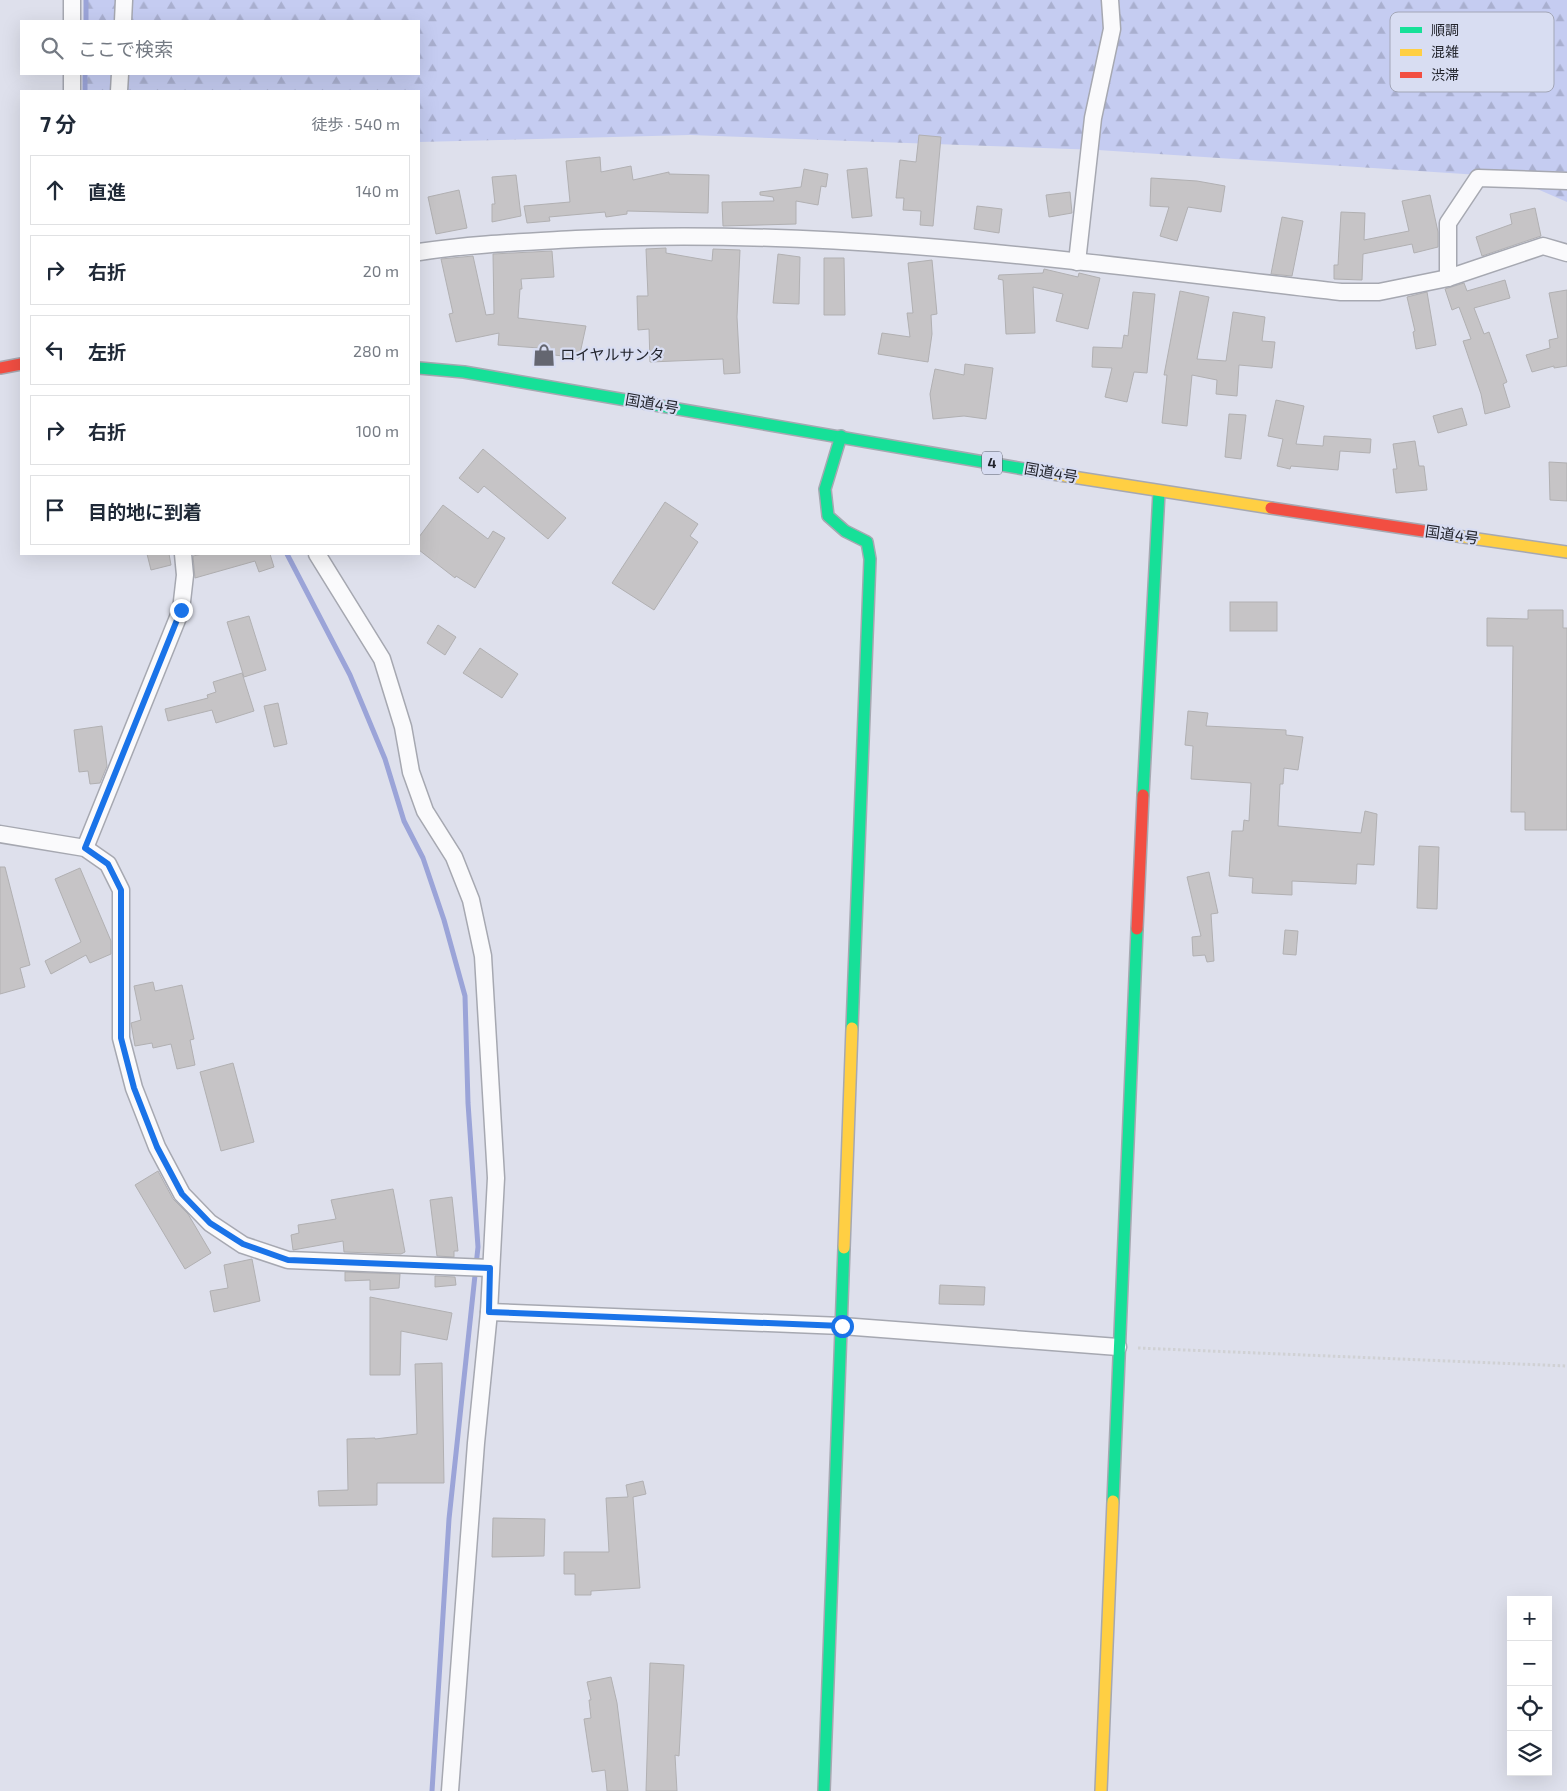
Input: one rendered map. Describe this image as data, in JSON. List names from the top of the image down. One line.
{"streets":{"main road":["国道4号","4"]},"places":{"shop":["ロイヤルサンタ"]},"legend":["順調","混雑","渋滞"],"page":{"search":"ここで検索","heading":["7 分","徒歩 · 540 m"],"list":[["直進","140 m"],["右折","20 m"],["左折","280 m"],["右折","100 m"],"目的地に到着"],"map_buttons":["+","−"]}}
